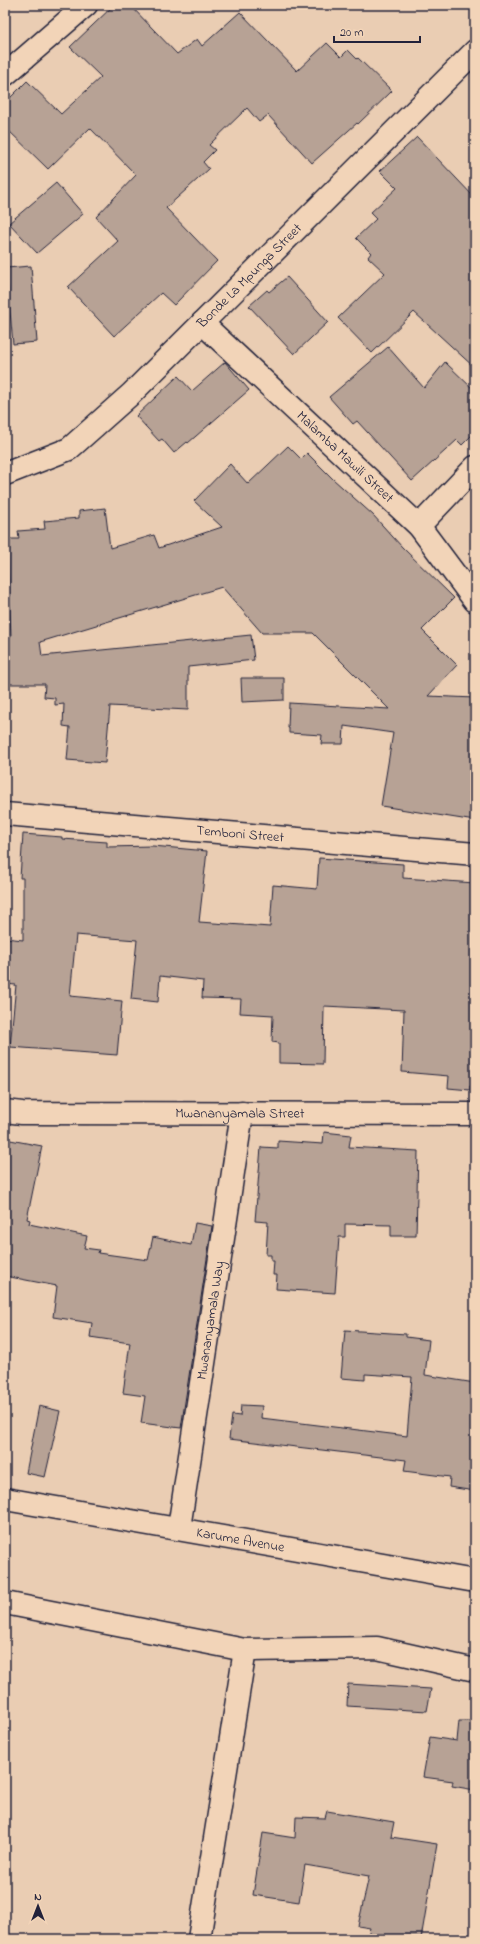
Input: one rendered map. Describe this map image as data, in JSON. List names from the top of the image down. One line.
{"streets":{"street":["Bonde La Mpunga Street","Malamba Mawili Street","Temboni Street","Mwananyamala Street","Mwananyamala Way","Karume Avenue"]},"crossings":[["Bonde La Mpunga Street","Malamba Mawili Street"],["Mwananyamala Street","Mwananyamala Way"],["Mwananyamala Way","Karume Avenue"]],"scale_bar":"20 m","north":"top"}
